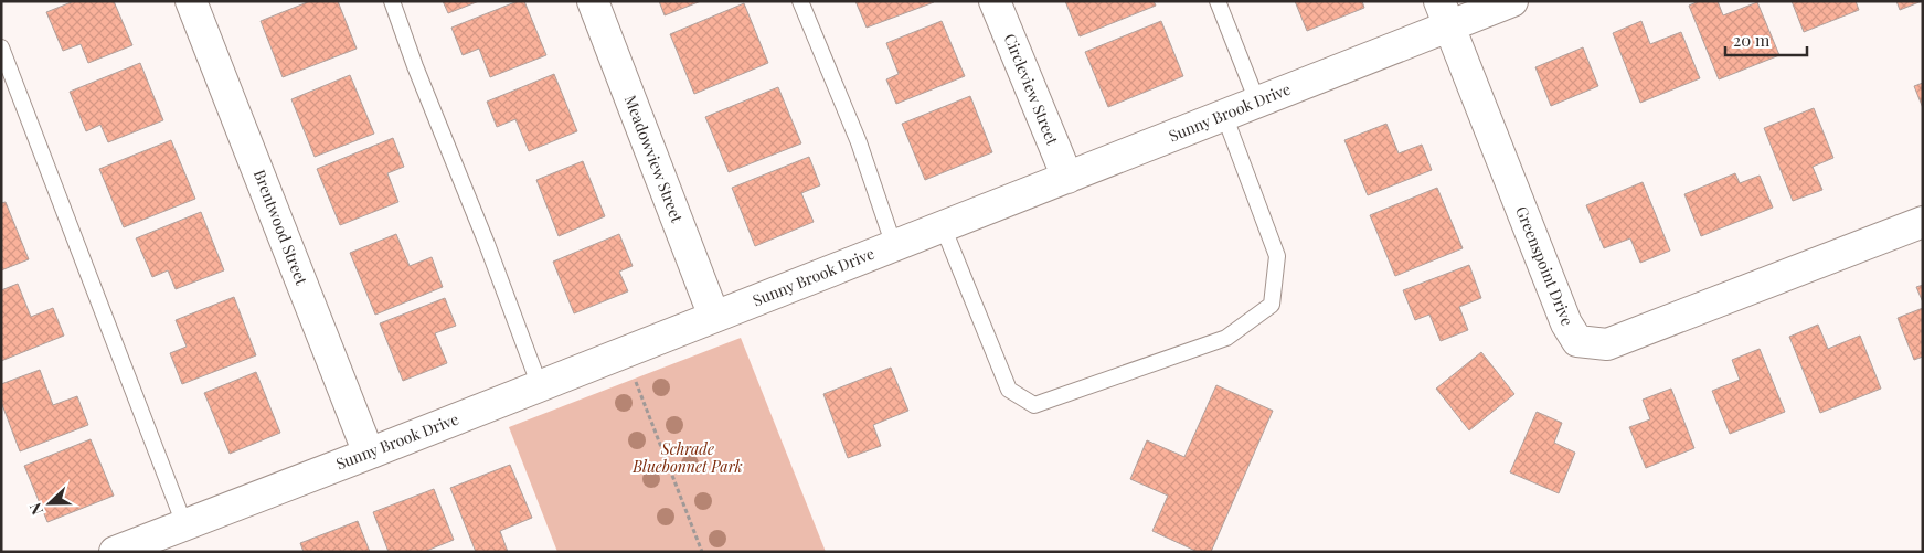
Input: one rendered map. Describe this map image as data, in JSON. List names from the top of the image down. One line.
{"streets":{"street":["Circleview Street","Sunny Brook Drive","Meadowview Street","Brentwood Street","Greenspoint Drive"]},"crossings":[["Circleview Street","Sunny Brook Drive"],["Sunny Brook Drive","Meadowview Street"],["Sunny Brook Drive","Brentwood Street"],["Sunny Brook Drive","Greenspoint Drive"]],"parks":["Schrade Bluebonnet Park"],"scale_bar":"20 m","north":"left"}
